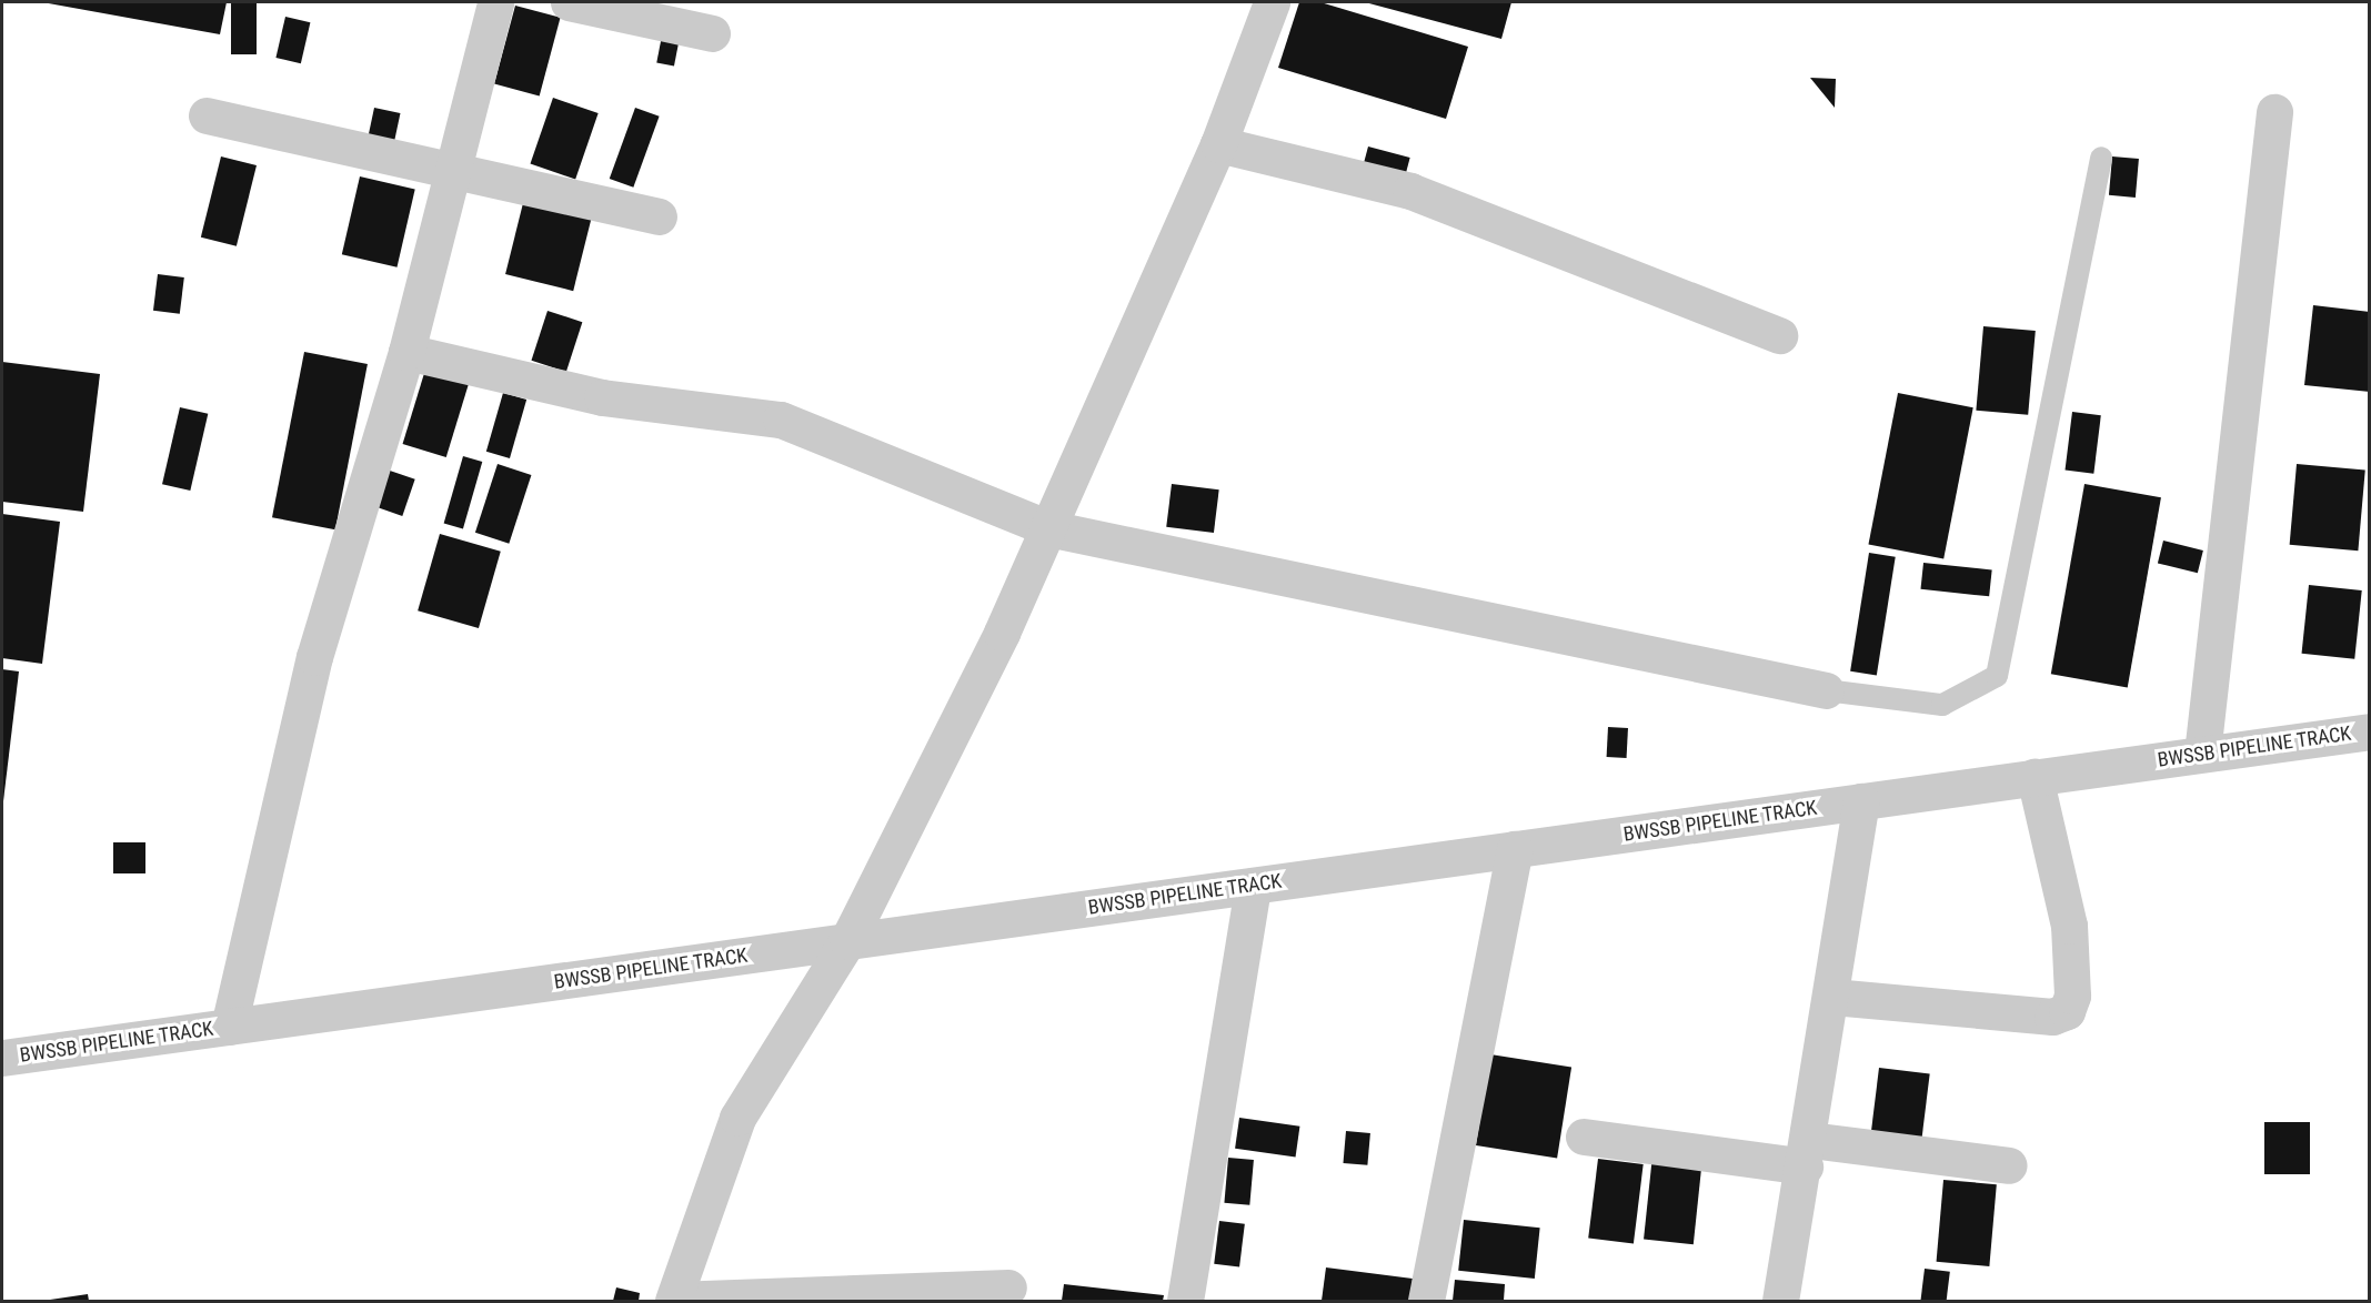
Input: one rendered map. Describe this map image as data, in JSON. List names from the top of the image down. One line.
{"streets":{"street":["BWSSB PIPELINE TRACK"]}}
